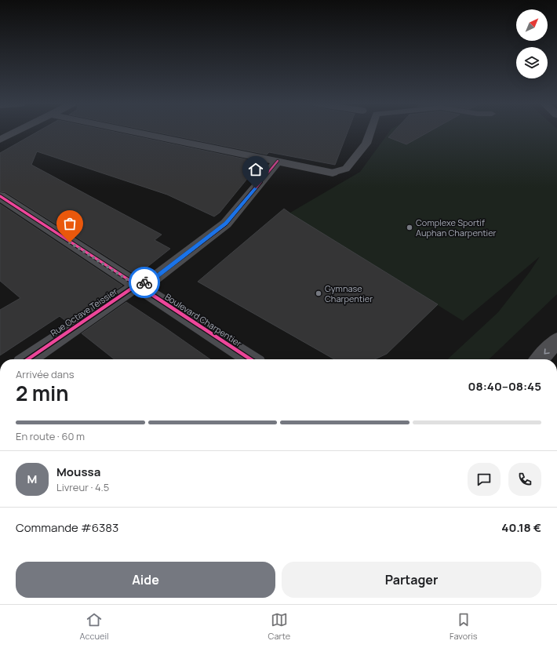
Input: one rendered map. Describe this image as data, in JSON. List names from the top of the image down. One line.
{"streets":{"street":["Rue Octave Teissier","Boulevard Charpentier"]},"crossings":[["Rue Octave Teissier","Boulevard Charpentier"]],"places":["Complexe Sportif Auphan Charpentier","Gymnase Charpentier"],"north":"top right","page":{"heading":["2 min","Arrivée dans","08:40–08:45"],"panel":["Moussa","Livreur · 4.5","Commande #6383","40.18 €"],"bar":"En route · 60 m","round":"M","buttons":["Aide","Partager"],"tabs":["Accueil","Carte","Favoris"]}}
